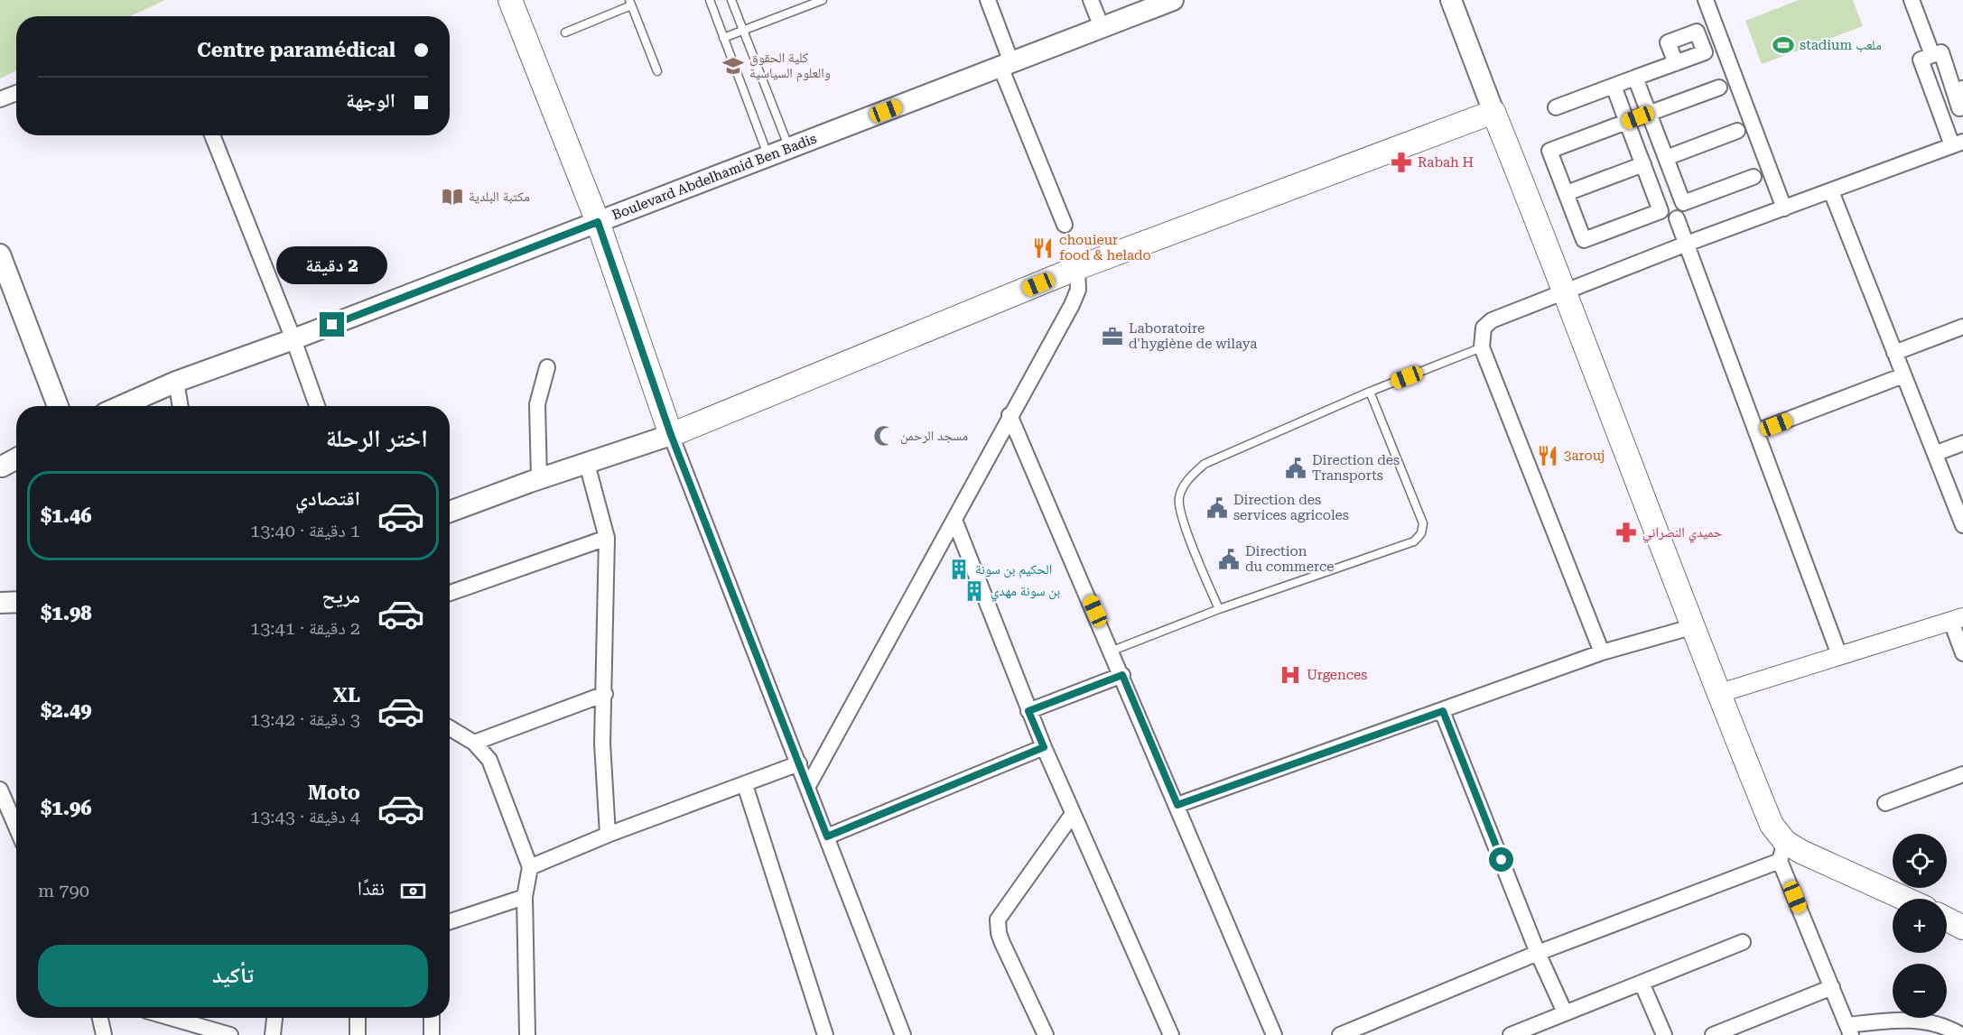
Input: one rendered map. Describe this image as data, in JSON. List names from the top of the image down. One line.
{"streets":{"main road":["Boulevard Abdelhamid Ben Badis"]},"places":{"sports":["stadium ملعب"],"school or university":["كلية الحقوق والعلوم السياسية"],"pharmacy":["Rabah H","حميدي النصراني"],"library":["مكتبة البلدية"],"restaurant":["chouieur food & helado","3arouj"],"office":["Laboratoire d'hygiène de wilaya"],"mosque":["مسجد الرحمن"],"public building":["Direction des Transports","Direction des services agricoles","Direction du commerce"],"building":["الحكيم بن سونة","بن سونة مهدي"],"hospital":["Urgences"]},"page":{"banner":["Centre paramédical","الوجهة"],"bubble":"2 دقيقة","heading":"اختر الرحلة","list":[{"name":"اقتصادي","note":"1 دقيقة · 13:40","value":"$1.46"},{"name":"مريح","note":"2 دقيقة · 13:41","value":"$1.98"},{"name":"XL","note":"3 دقيقة · 13:42","value":"$2.49"},{"name":"Moto","note":"4 دقيقة · 13:43","value":"$1.96"}],"map_buttons":["+","−"],"pay":["نقدًا","790 m"],"buttons":"تأكيد"}}
